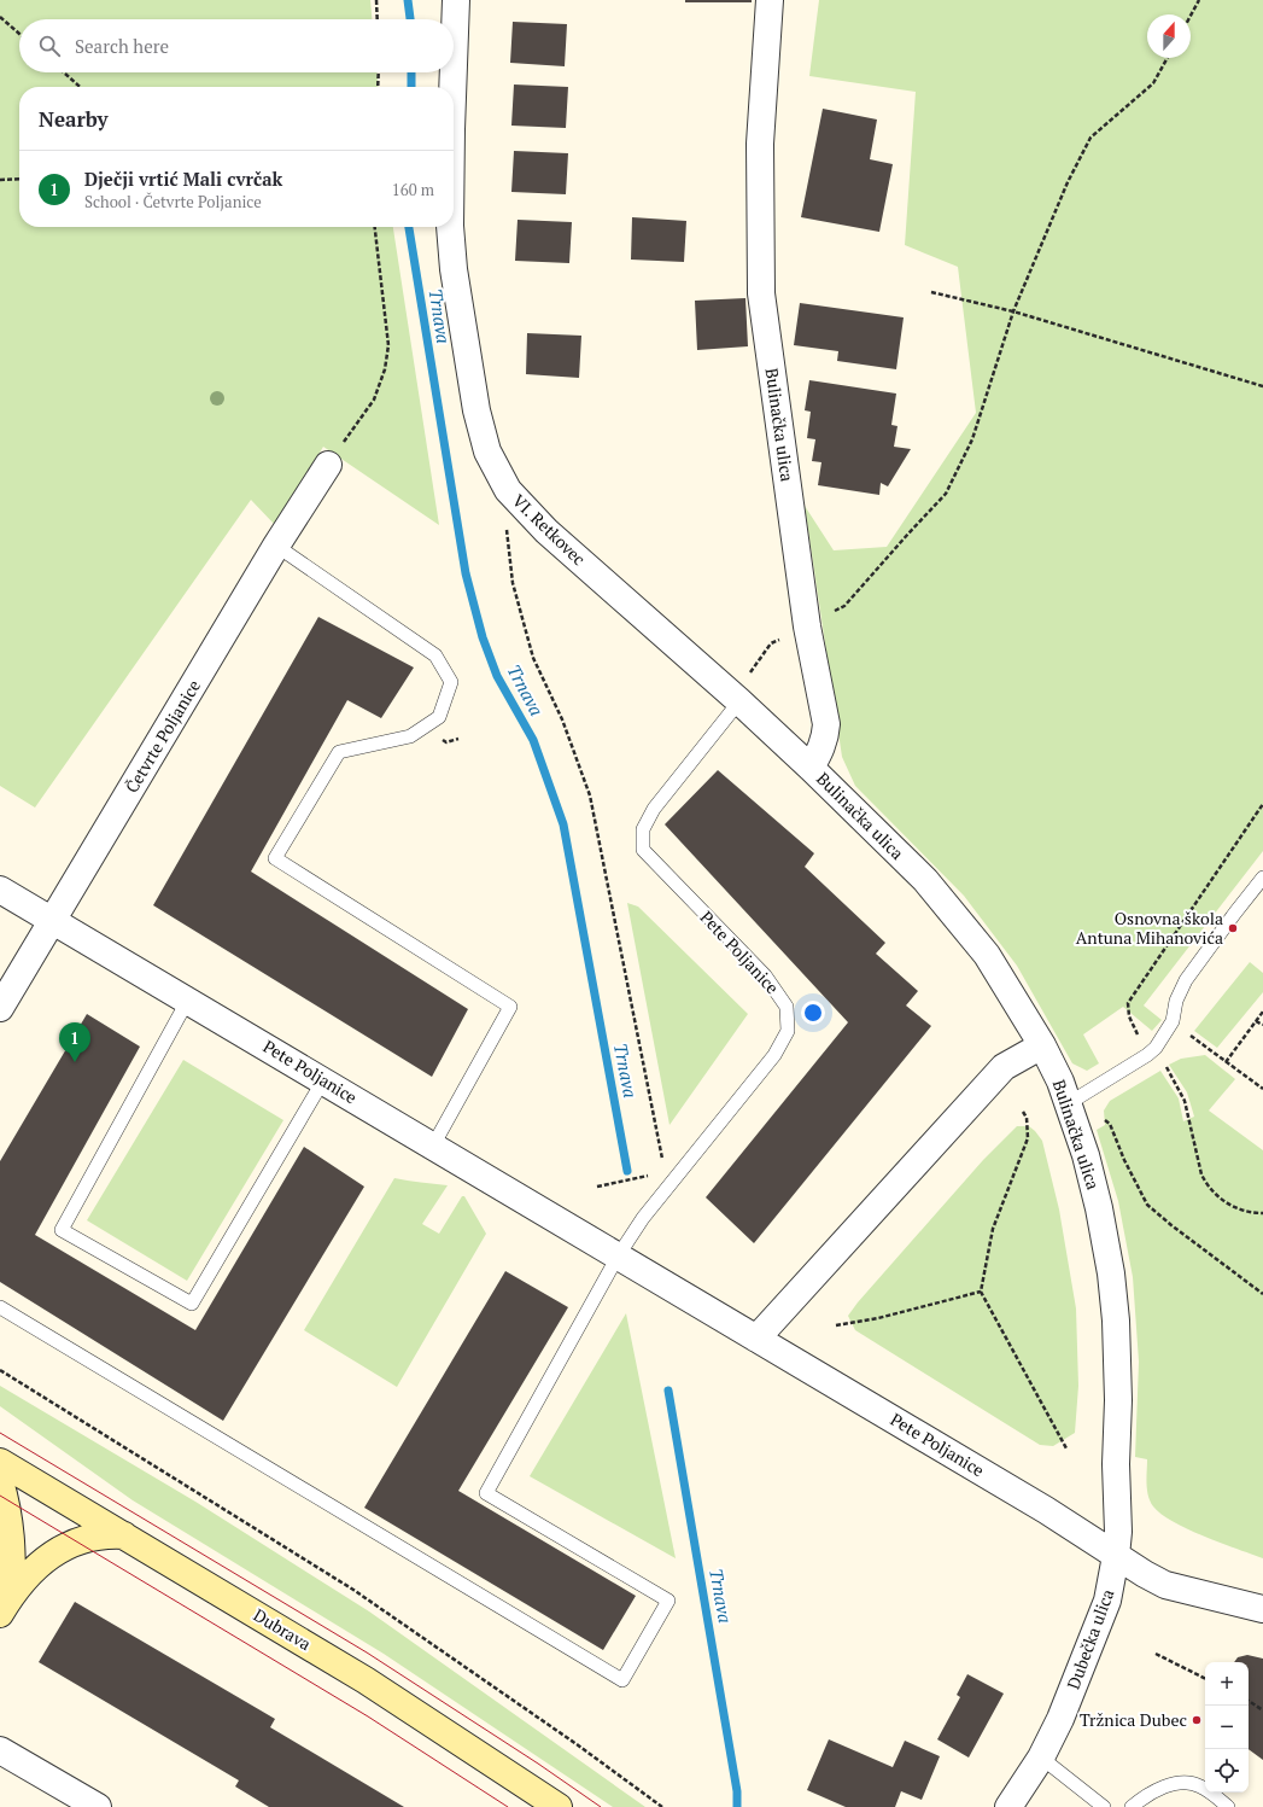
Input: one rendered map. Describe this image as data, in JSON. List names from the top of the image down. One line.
{"streets":{"main road":["Dubrava"],"street":["Bulinačka ulica","VI. Retkovec","Četvrte Poljanice","Pete Poljanice","Dubečka ulica"]},"crossings":[["Bulinačka ulica","VI. Retkovec"],["Bulinačka ulica","Pete Poljanice"],["Bulinačka ulica","Dubečka ulica"],["VI. Retkovec","Pete Poljanice"],["Četvrte Poljanice","Pete Poljanice"],["Pete Poljanice","Dubečka ulica"]],"water":["Trnava"],"places":["Osnovna škola Antuna Mihanovića","Tržnica Dubec"],"north":"top","page":{"search":"Search here","heading":"Nearby","list":[{"mark":"1","name":"Dječji vrtić Mali cvrčak","note":"School · Četvrte Poljanice","value":"160 m"}],"pins":"1","map_buttons":["+","−"]}}
